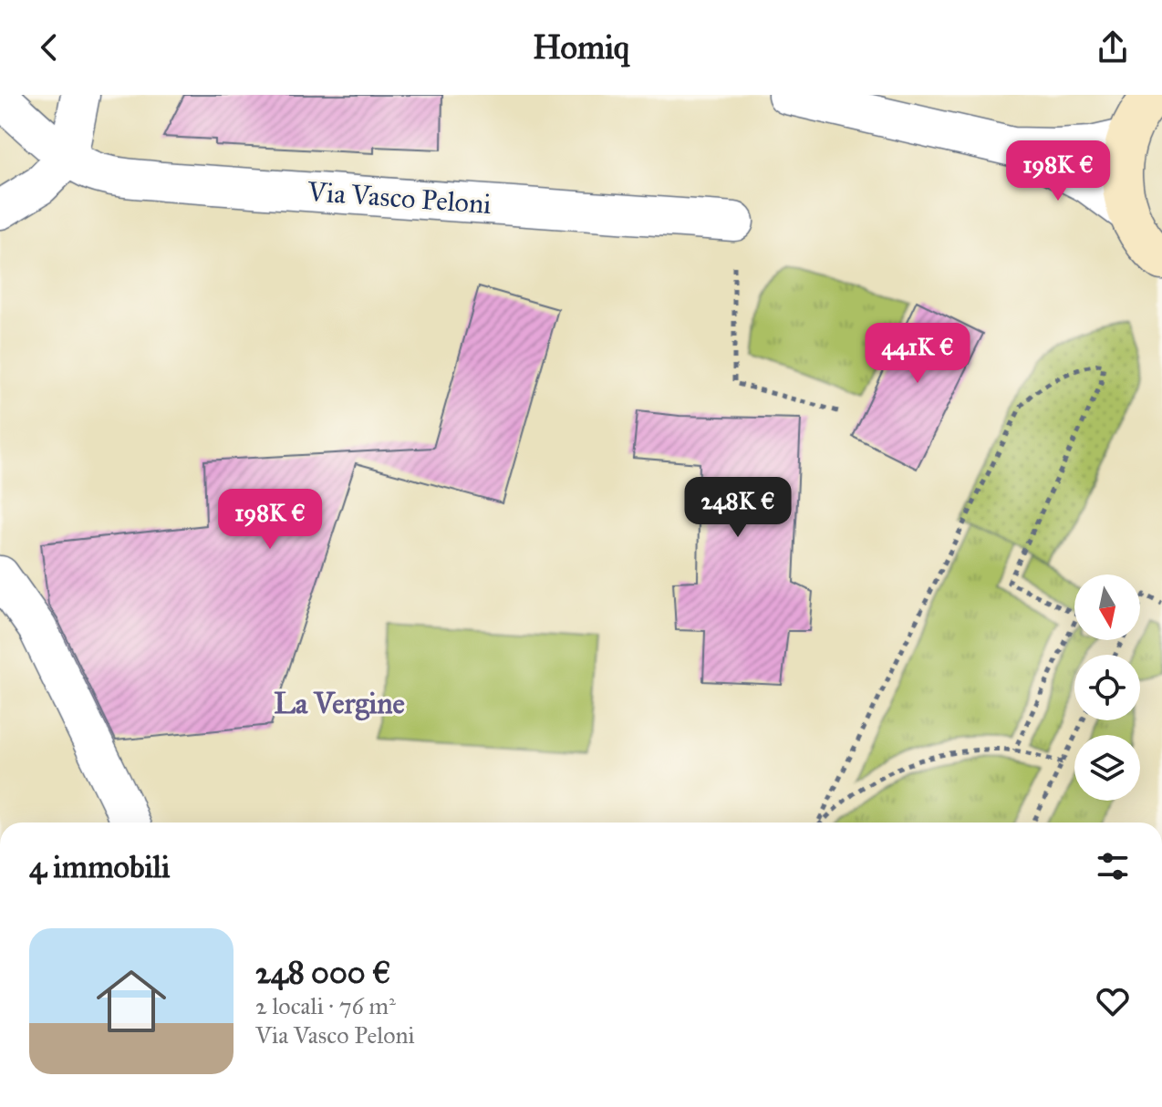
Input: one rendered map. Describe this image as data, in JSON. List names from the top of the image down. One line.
{"streets":{"street":["Via Vasco Peloni"]},"districts":["La Vergine"],"north":"bottom","page":{"header":"Homiq","price":["198K €","441K €","248K €","198K €"],"heading":"4 immobili","list":[{"name":"248 000 €","note":"2 locali · 76 m² · Via Vasco Peloni"}]}}
